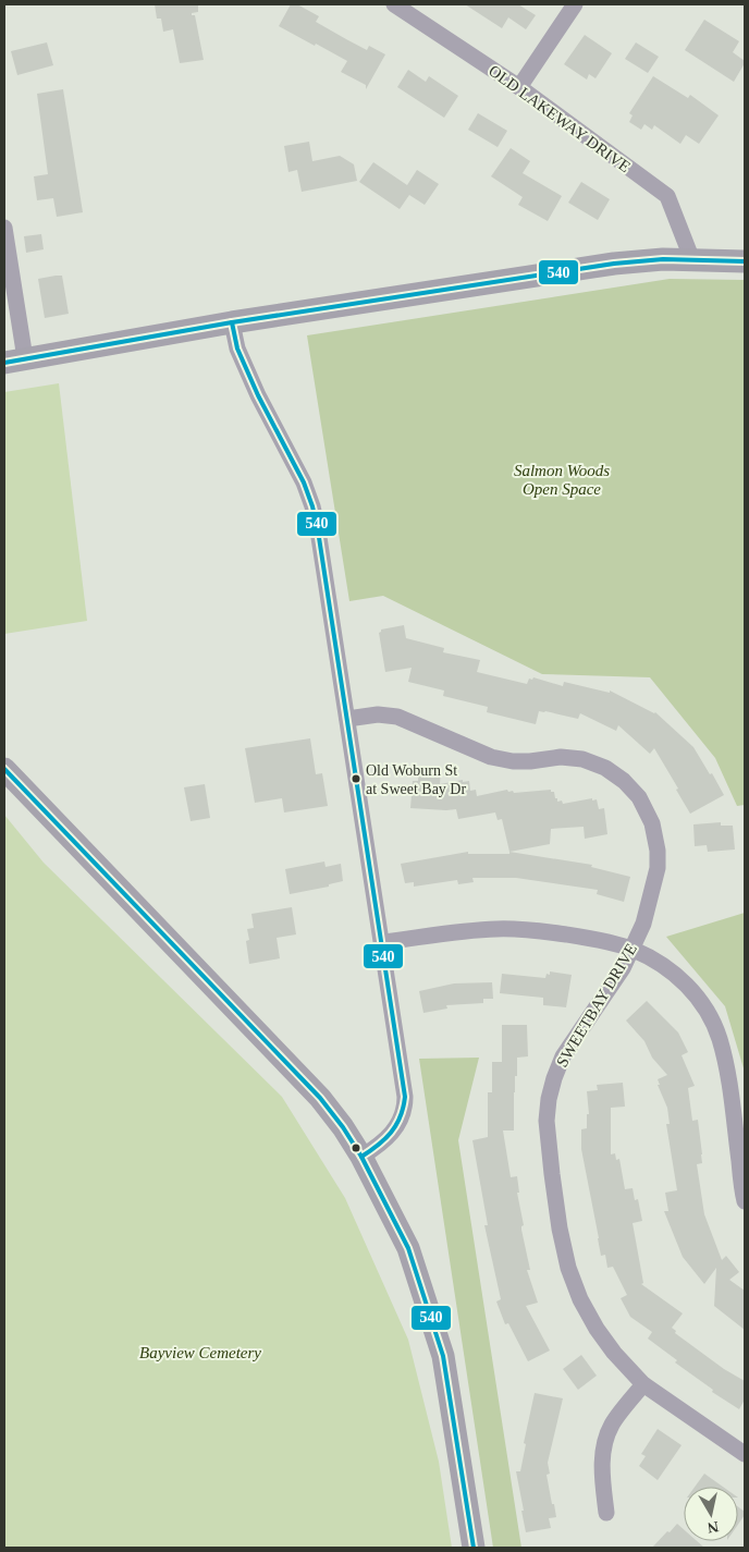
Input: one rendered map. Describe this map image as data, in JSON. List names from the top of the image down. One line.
{"streets":{"street":["OLD LAKEWAY DRIVE","SWEETBAY DRIVE"]},"parks":["Salmon Woods Open Space","Bayview Cemetery"],"places":["Old Woburn St at Sweet Bay Dr"],"lines":["transit line 540"],"north":"bottom"}
